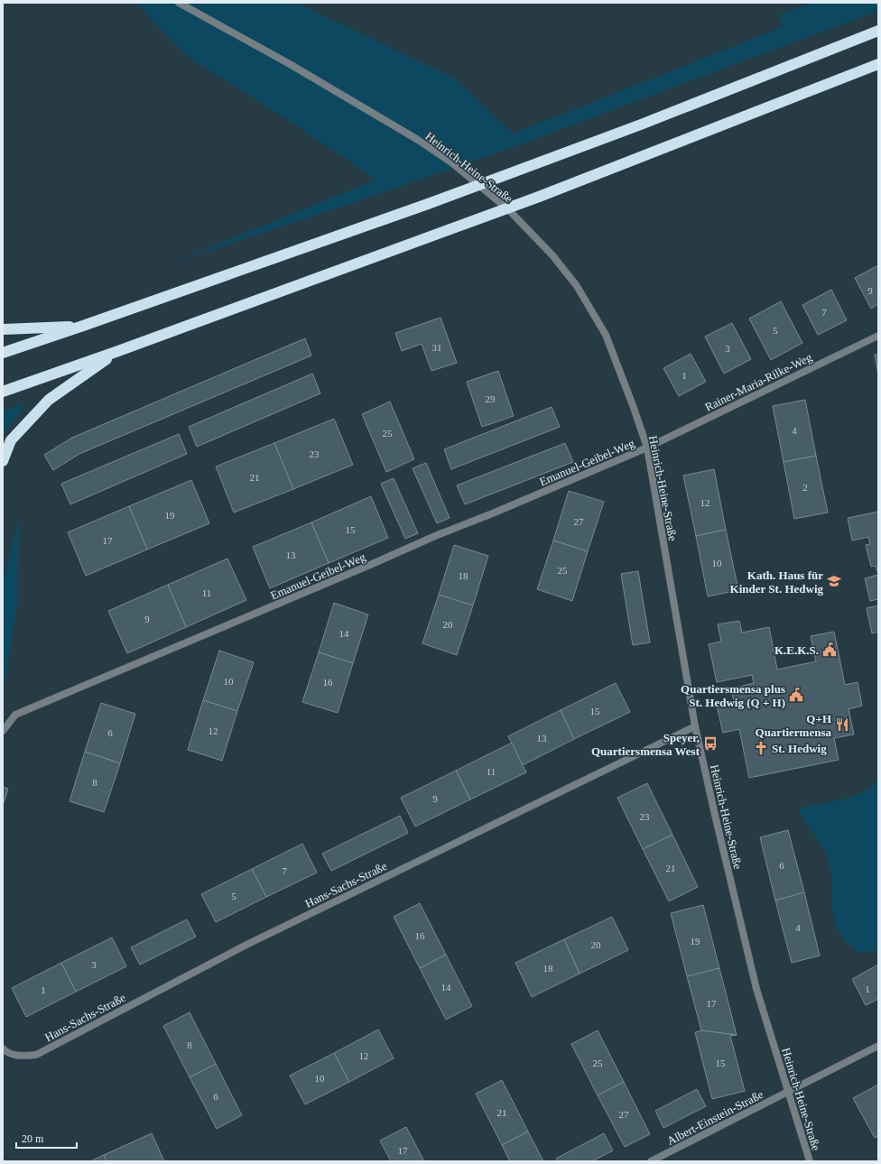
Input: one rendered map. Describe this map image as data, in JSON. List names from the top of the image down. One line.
{"streets":{"street":["Heinrich-Heine-Straße","Rainer-Maria-Rilke-Weg","Emanuel-Geibel-Weg","Hans-Sachs-Straße","Albert-Einstein-Straße"]},"crossings":[["Heinrich-Heine-Straße","Rainer-Maria-Rilke-Weg"],["Heinrich-Heine-Straße","Emanuel-Geibel-Weg"],["Heinrich-Heine-Straße","Hans-Sachs-Straße"],["Heinrich-Heine-Straße","Albert-Einstein-Straße"],["Rainer-Maria-Rilke-Weg","Emanuel-Geibel-Weg"]],"places":{"school or university":["Kath. Haus für Kinder St. Hedwig"],"public building":["K.E.K.S.","Quartiersmensa plus St. Hedwig (Q + H)"],"restaurant":["Q+H Quartiermensa"],"bus stop":["Speyer, Quartiersmensa West"],"church":["St. Hedwig"]},"house_numbers":["9","7","5","31","3","1","29","4","25","23","21","2","12","19","27","15","17","13","10","25","18","11","9","20","14","10","16","15","12","6","13","11","8","9","23","6","21","7","5","4","16","19","20","3","18","14","1","1","17","8","12","25","15","10","6","21","27","17"],"scale_bar":"20 m"}
